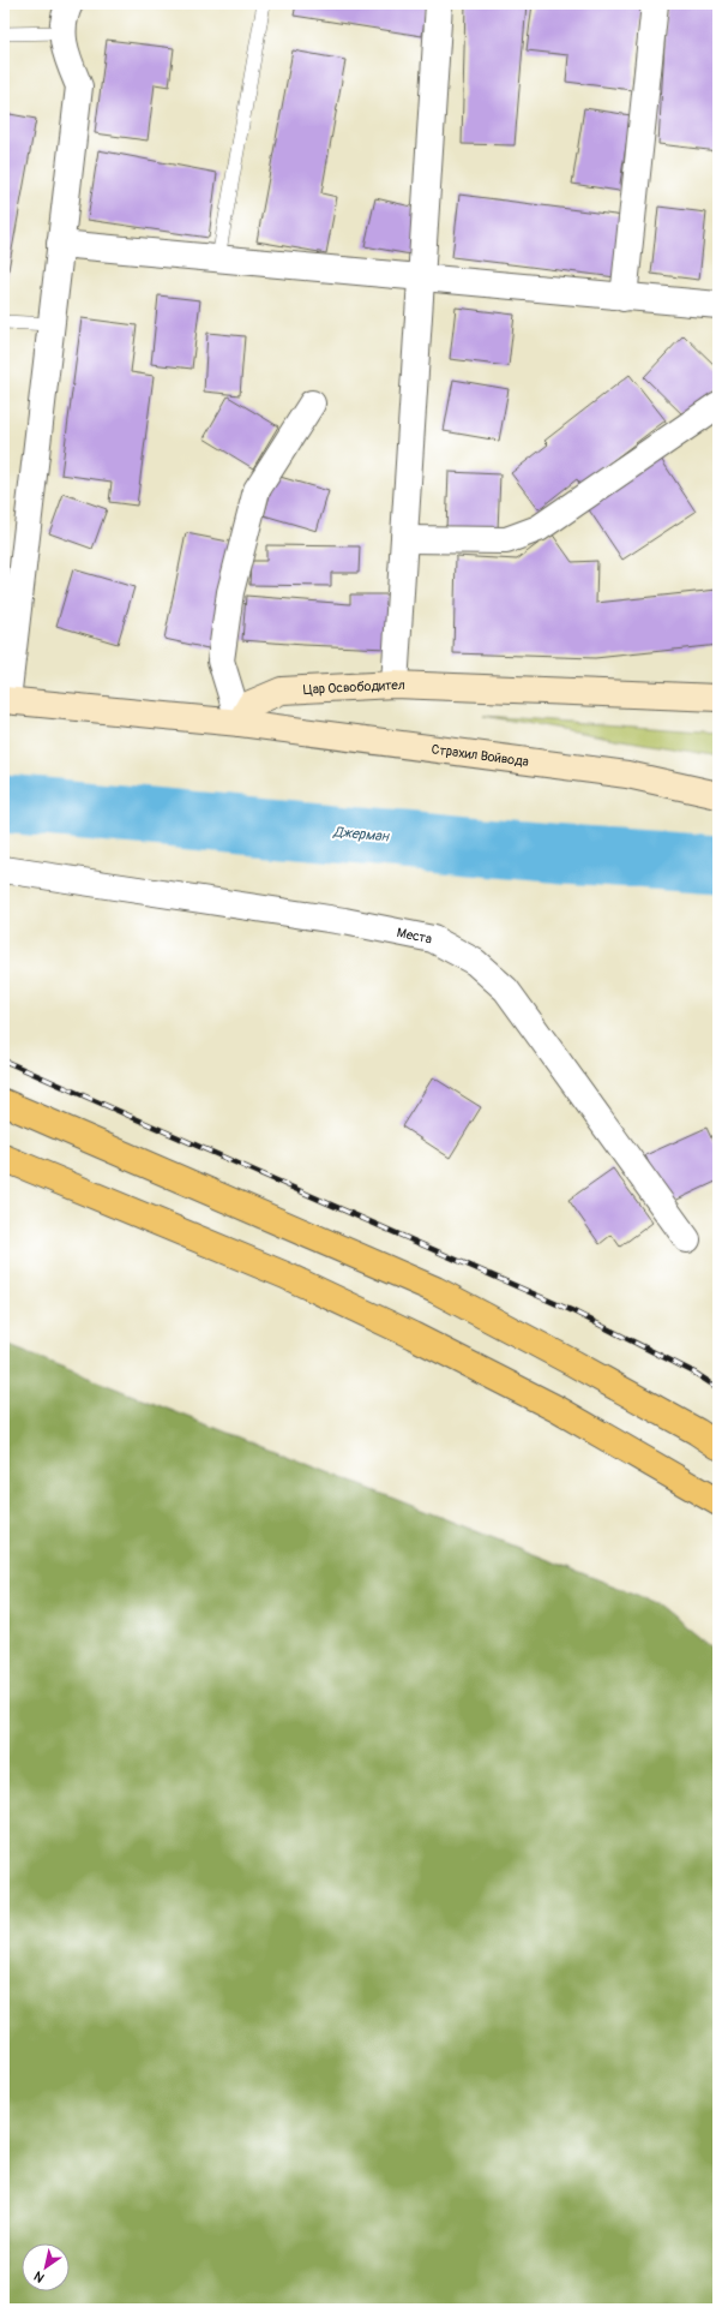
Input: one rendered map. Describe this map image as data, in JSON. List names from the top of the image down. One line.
{"streets":{"street":["Цар Освободител","Страхил Войвода","Места"]},"crossings":[["Цар Освободител","Страхил Войвода"]],"water":["Джерман"],"north":"bottom left"}
